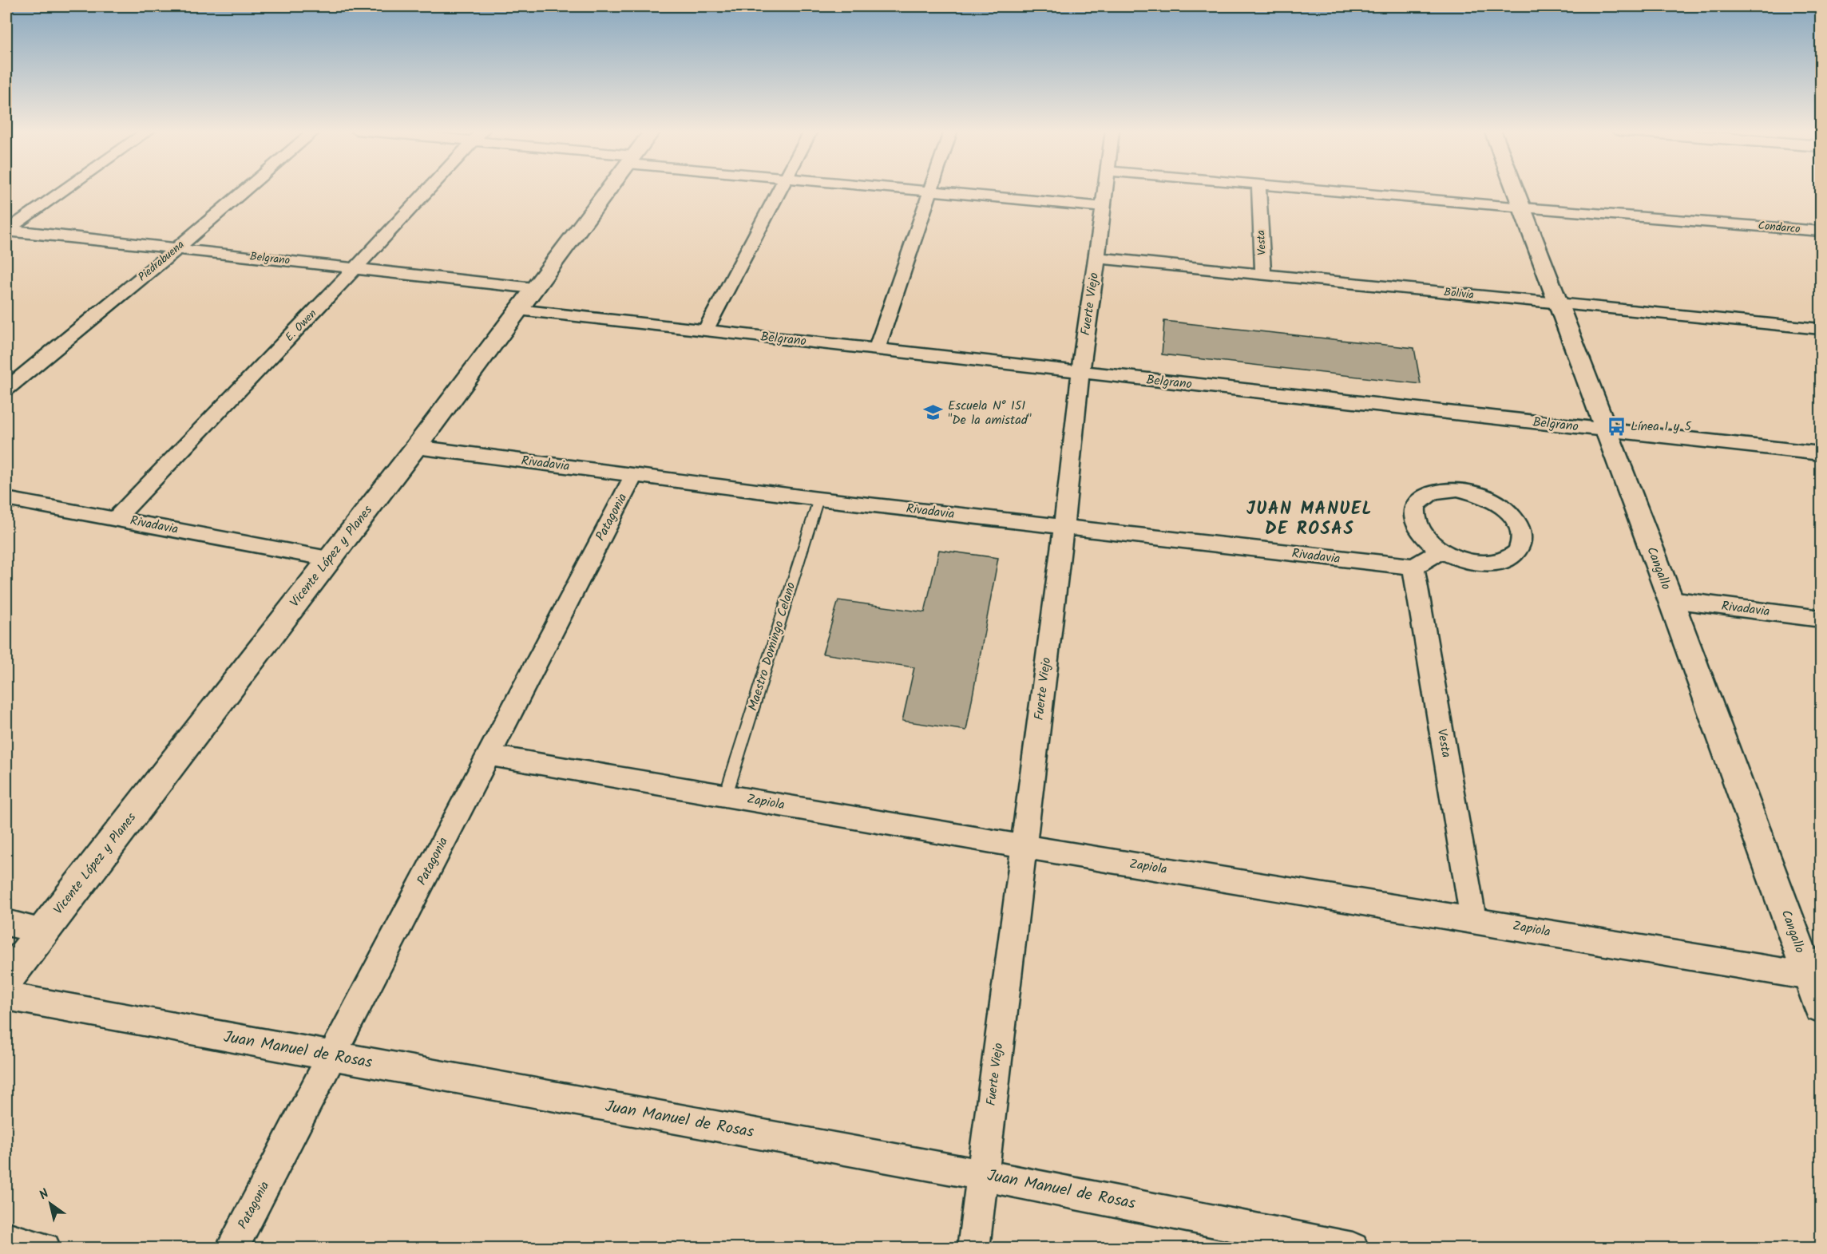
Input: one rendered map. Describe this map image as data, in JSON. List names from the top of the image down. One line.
{"streets":{"street":["Condarco","Vesta","Belgrano","Piedrabuena","Bolivia","Fuerte Viejo","E. Owen","Rivadavia","Patagonia","Vicente López y Planes","Cangallo","Zapiola","Juan Manuel de Rosas"],"lane":["Maestro Domingo Celano"]},"crossings":[["Condarco","Cangallo"],["Vesta","Bolivia"],["Vesta","Rivadavia"],["Vesta","Zapiola"],["Belgrano","Piedrabuena"],["Belgrano","Fuerte Viejo"],["Belgrano","E. Owen"],["Belgrano","Vicente López y Planes"],["Belgrano","Cangallo"],["Bolivia","Fuerte Viejo"],["Bolivia","Cangallo"],["Fuerte Viejo","Rivadavia"],["Fuerte Viejo","Zapiola"],["Fuerte Viejo","Juan Manuel de Rosas"],["E. Owen","Rivadavia"],["Rivadavia","Patagonia"],["Rivadavia","Vicente López y Planes"],["Rivadavia","Cangallo"],["Rivadavia","Maestro Domingo Celano"],["Patagonia","Zapiola"],["Patagonia","Juan Manuel de Rosas"],["Cangallo","Zapiola"],["Maestro Domingo Celano","Zapiola"]],"districts":["JUAN MANUEL DE ROSAS"],"places":{"school or university":["Escuela N° 151 \"De la amistad\""],"bus stop":["Línea 1 y 5"]},"north":"top left"}
